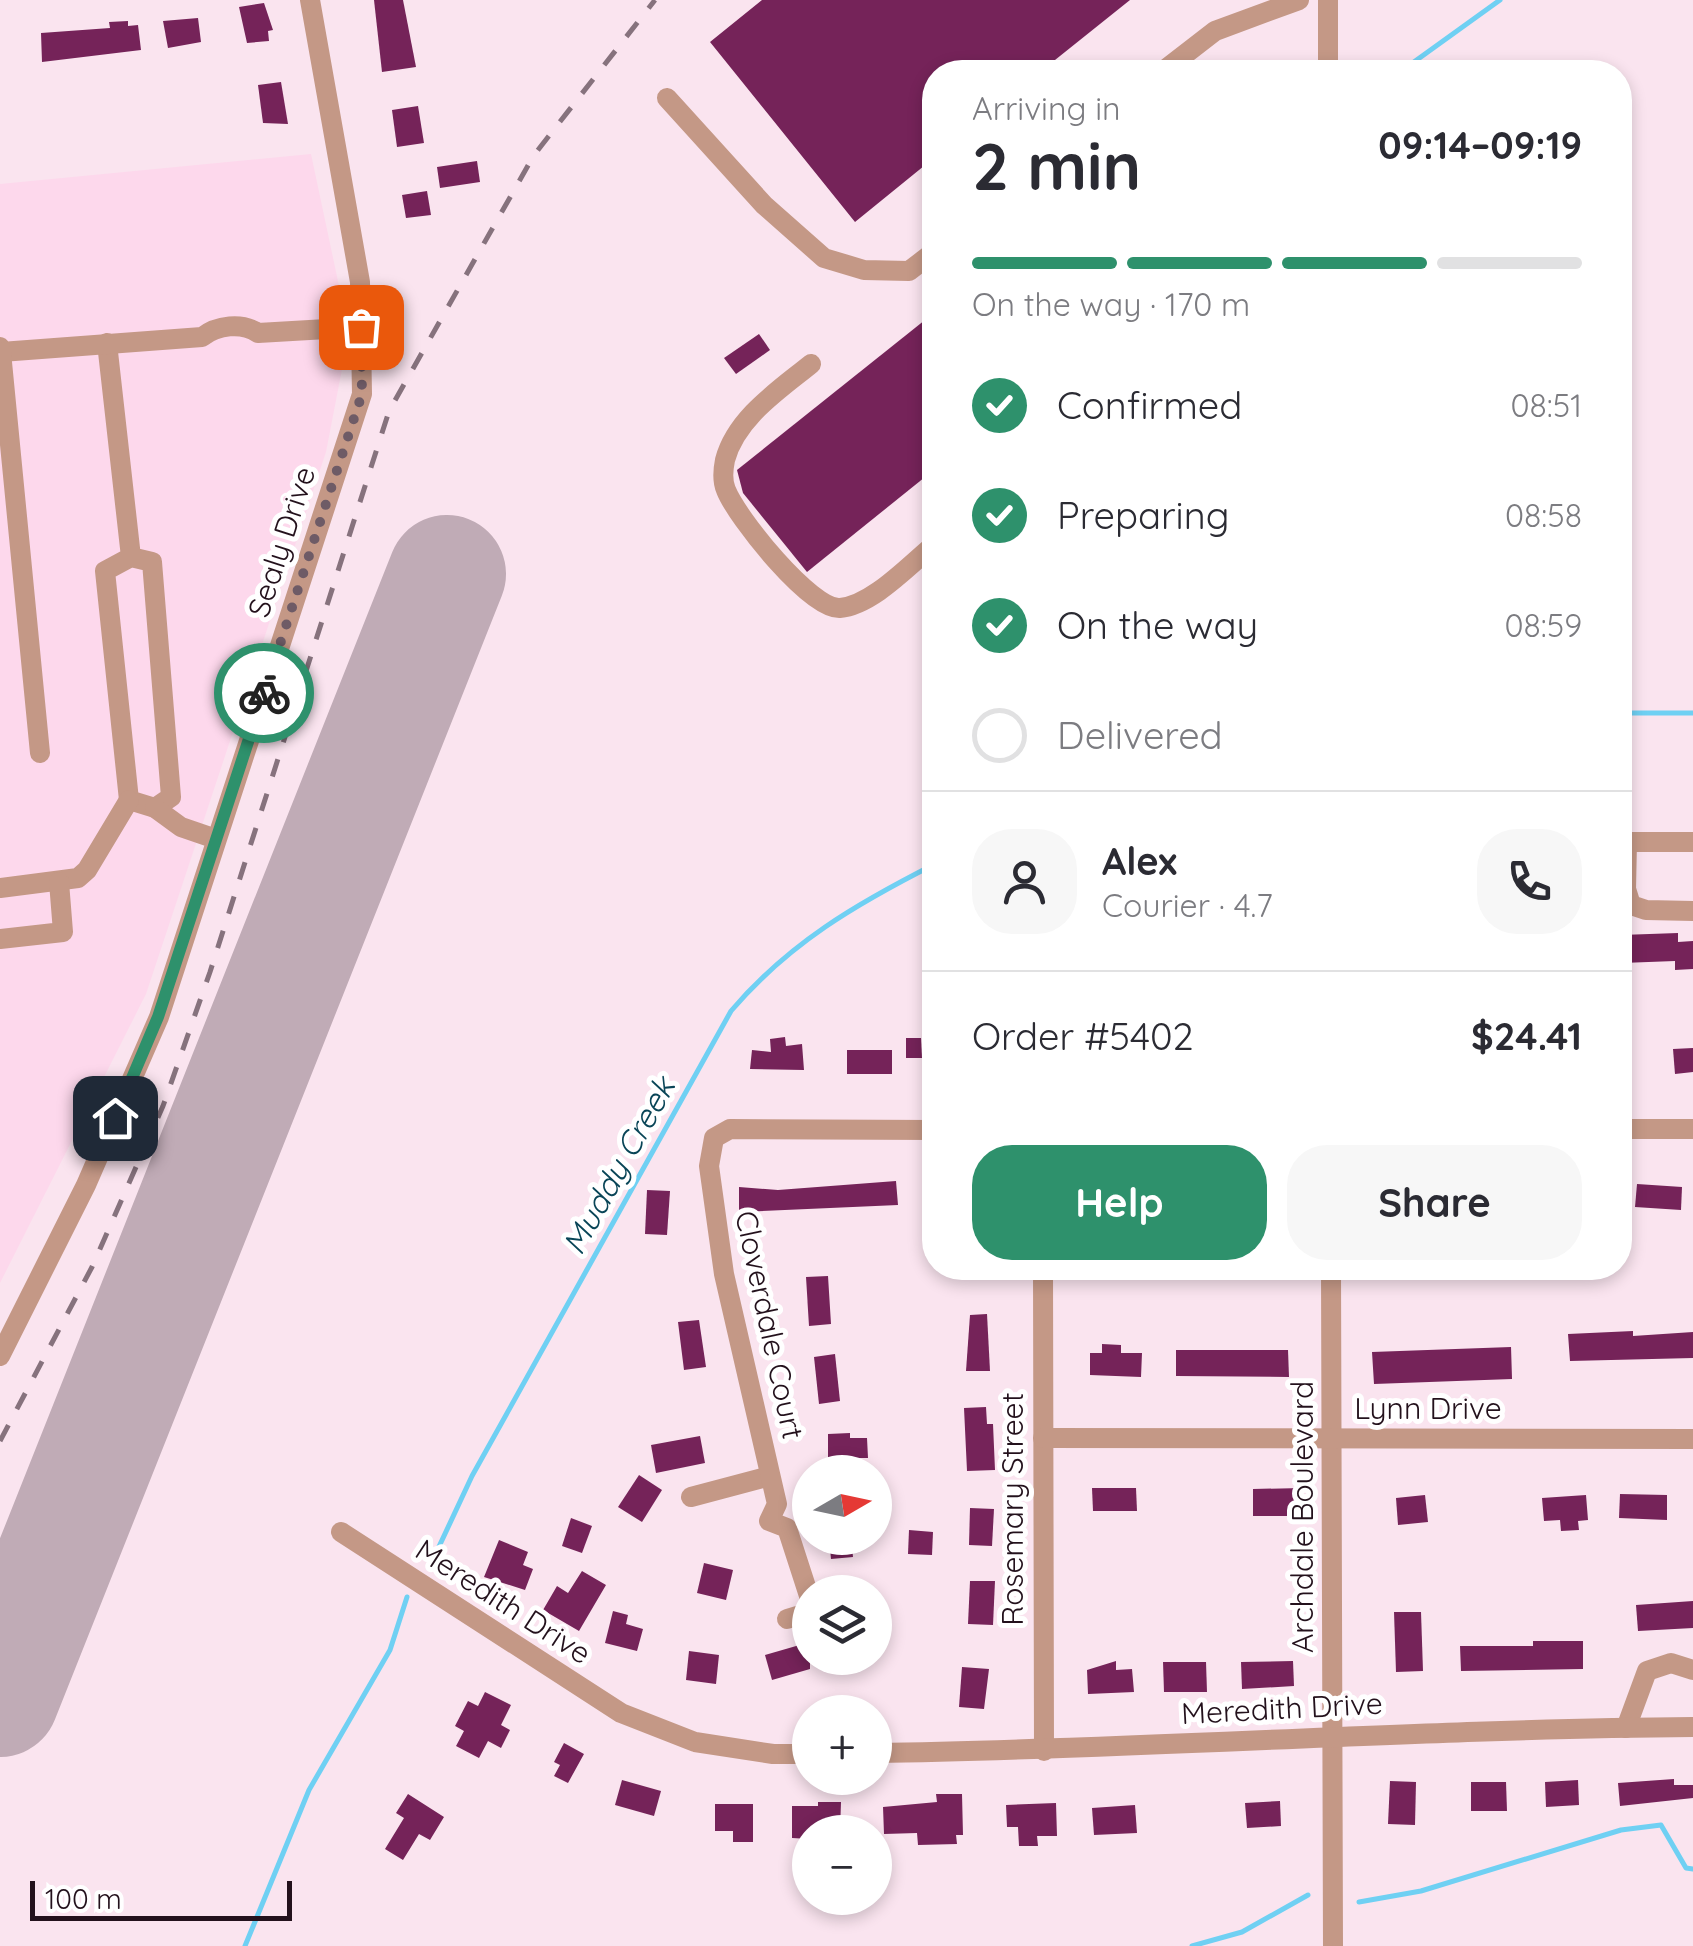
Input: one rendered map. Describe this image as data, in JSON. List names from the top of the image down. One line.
{"streets":{"street":["Sealy Drive","Cloverdale Court","Lynn Drive","Rosemary Street","Archdale Boulevard","Meredith Drive"]},"crossings":[["Lynn Drive","Rosemary Street"],["Lynn Drive","Archdale Boulevard"],["Rosemary Street","Meredith Drive"],["Archdale Boulevard","Meredith Drive"]],"water":["Muddy Creek"],"scale_bar":"100 m","north":"right","page":{"heading":["2 min","Arriving in","09:14–09:19"],"panel":["Alex","Courier · 4.7","Order #5402","$24.41"],"bar":"On the way · 170 m","list":[["Confirmed","08:51"],["Preparing","08:58"],["On the way","08:59"],"Delivered"],"buttons":["Help","Share"],"map_buttons":["+","−"],"scale":"100 m"}}
